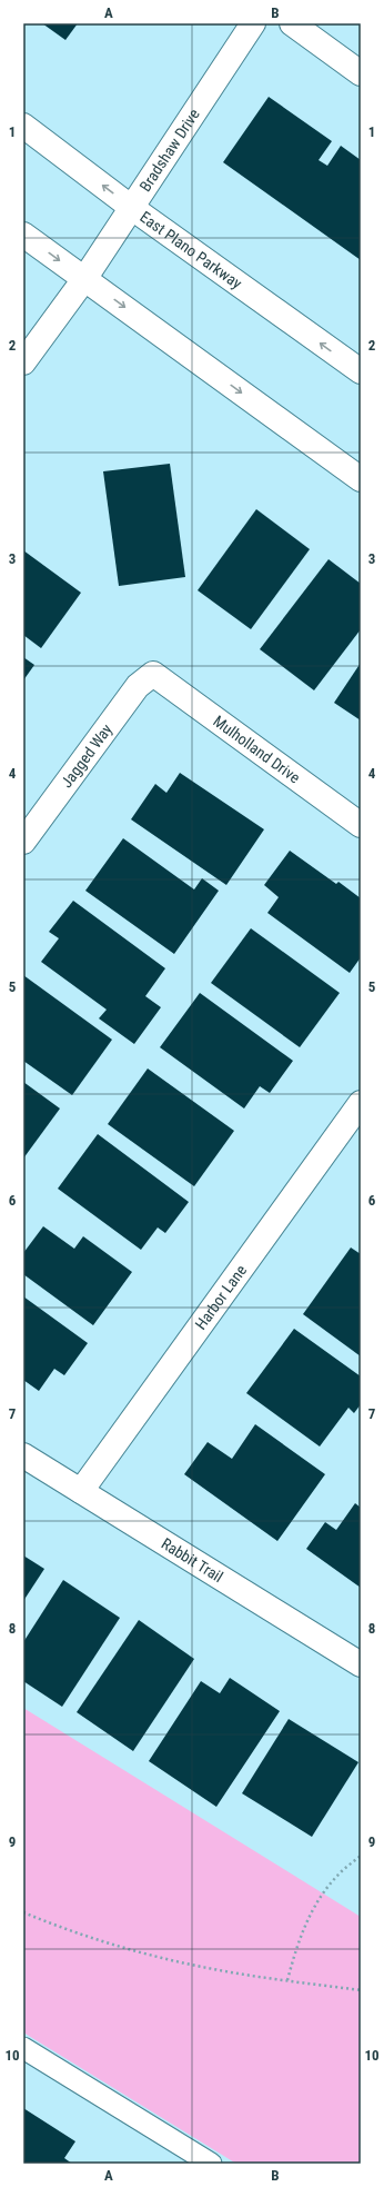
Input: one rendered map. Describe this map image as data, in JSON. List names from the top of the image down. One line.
{"streets":{"street":["Bradshaw Drive","East Plano Parkway","Mulholland Drive","Jagged Way","Harbor Lane","Rabbit Trail"]},"crossings":[["Bradshaw Drive","East Plano Parkway"],["Mulholland Drive","Jagged Way"],["Harbor Lane","Rabbit Trail"]],"grid":{"columns":["A","B"],"rows":["1","2","3","4","5","6","7","8","9","10"]}}
